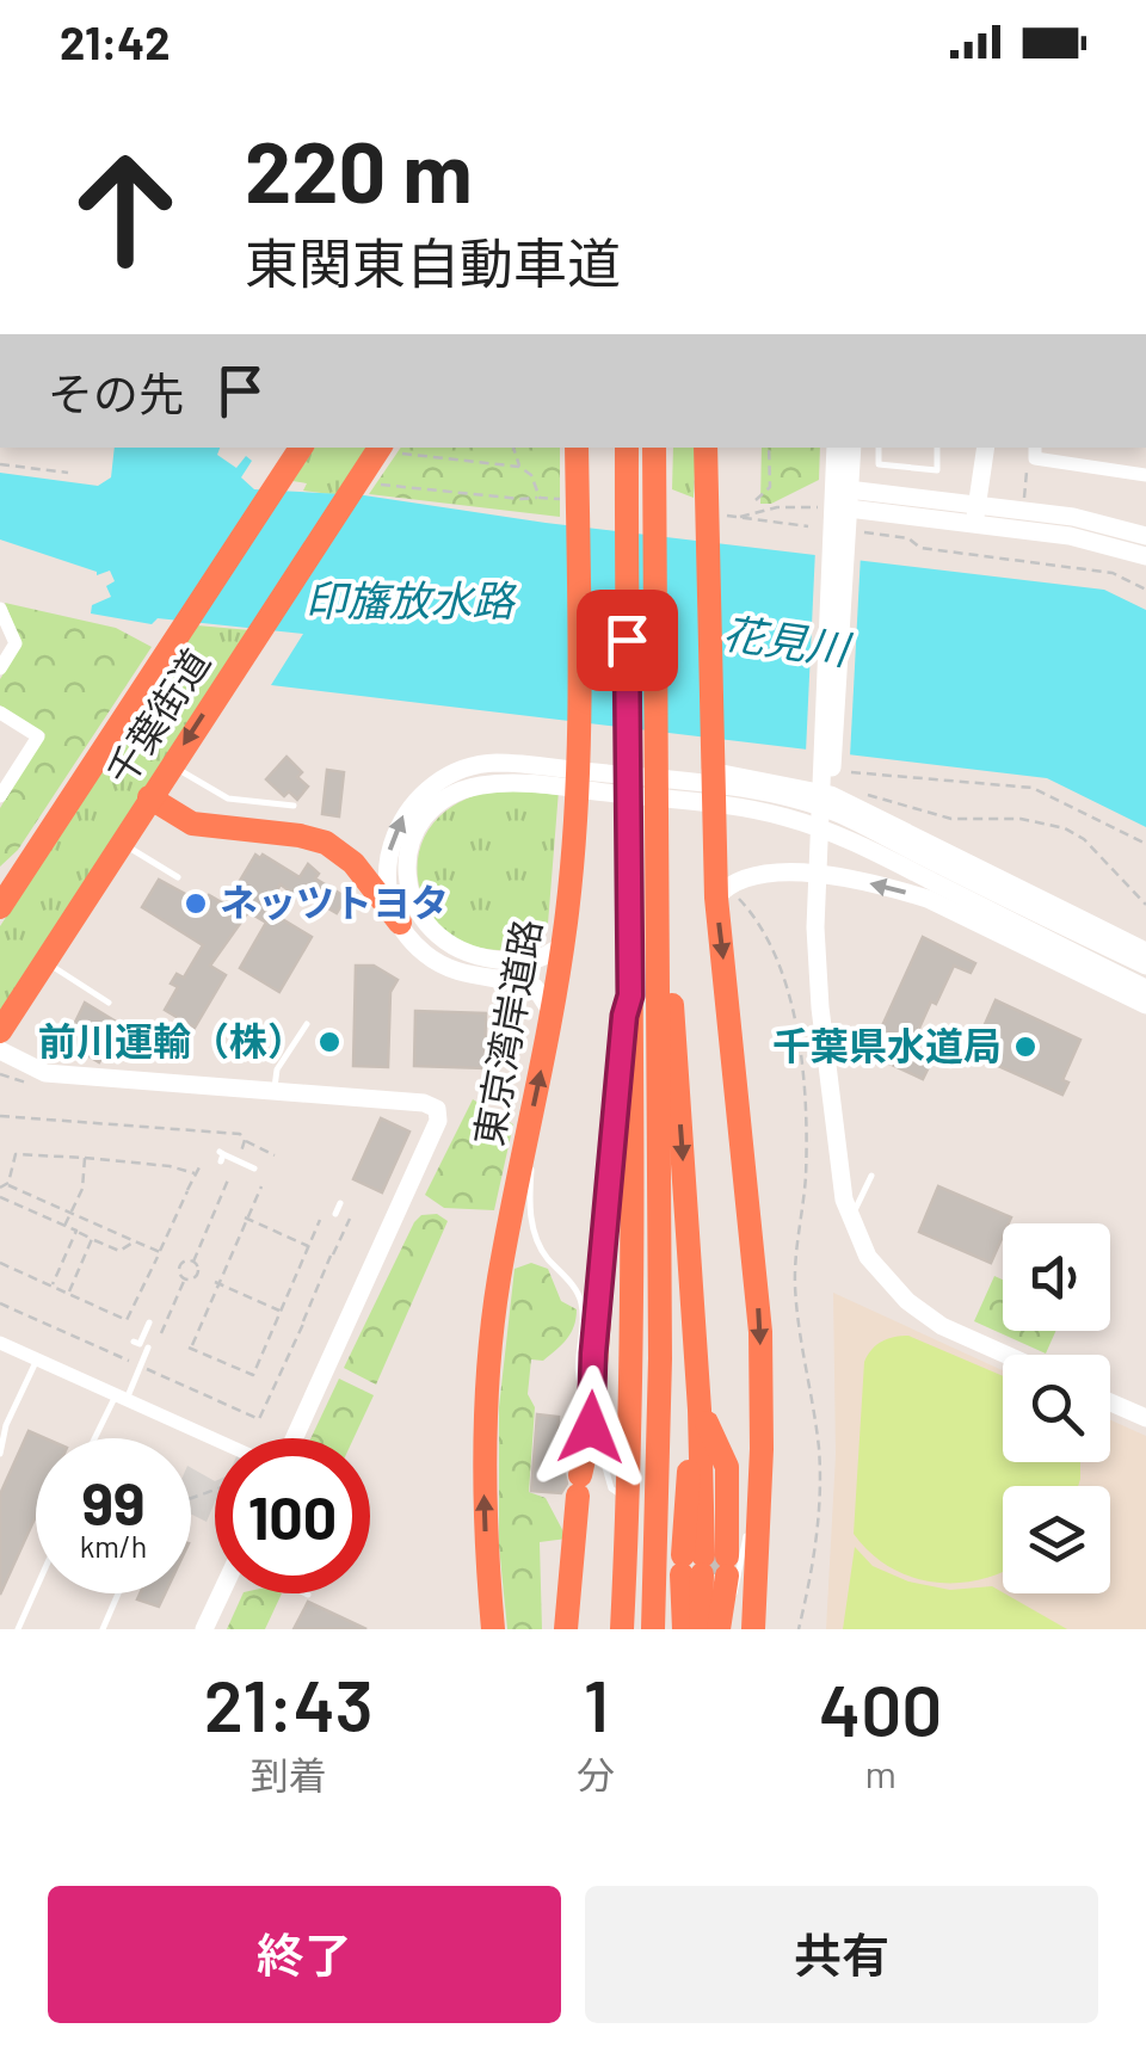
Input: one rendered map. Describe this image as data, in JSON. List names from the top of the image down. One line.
{"streets":{"highway":["千葉街道","東京湾岸道路"]},"water":["印旛放水路","花見川"],"places":["ネッツトヨタ","前川運輸（株）","千葉県水道局"],"page":{"status":"21:42","turn":["220 m","東関東自動車道"],"then":"その先","speed":"99 km/h","limit":"100","eta":["21:43","到着","1","分","400","m"],"buttons":["終了","共有"]}}
